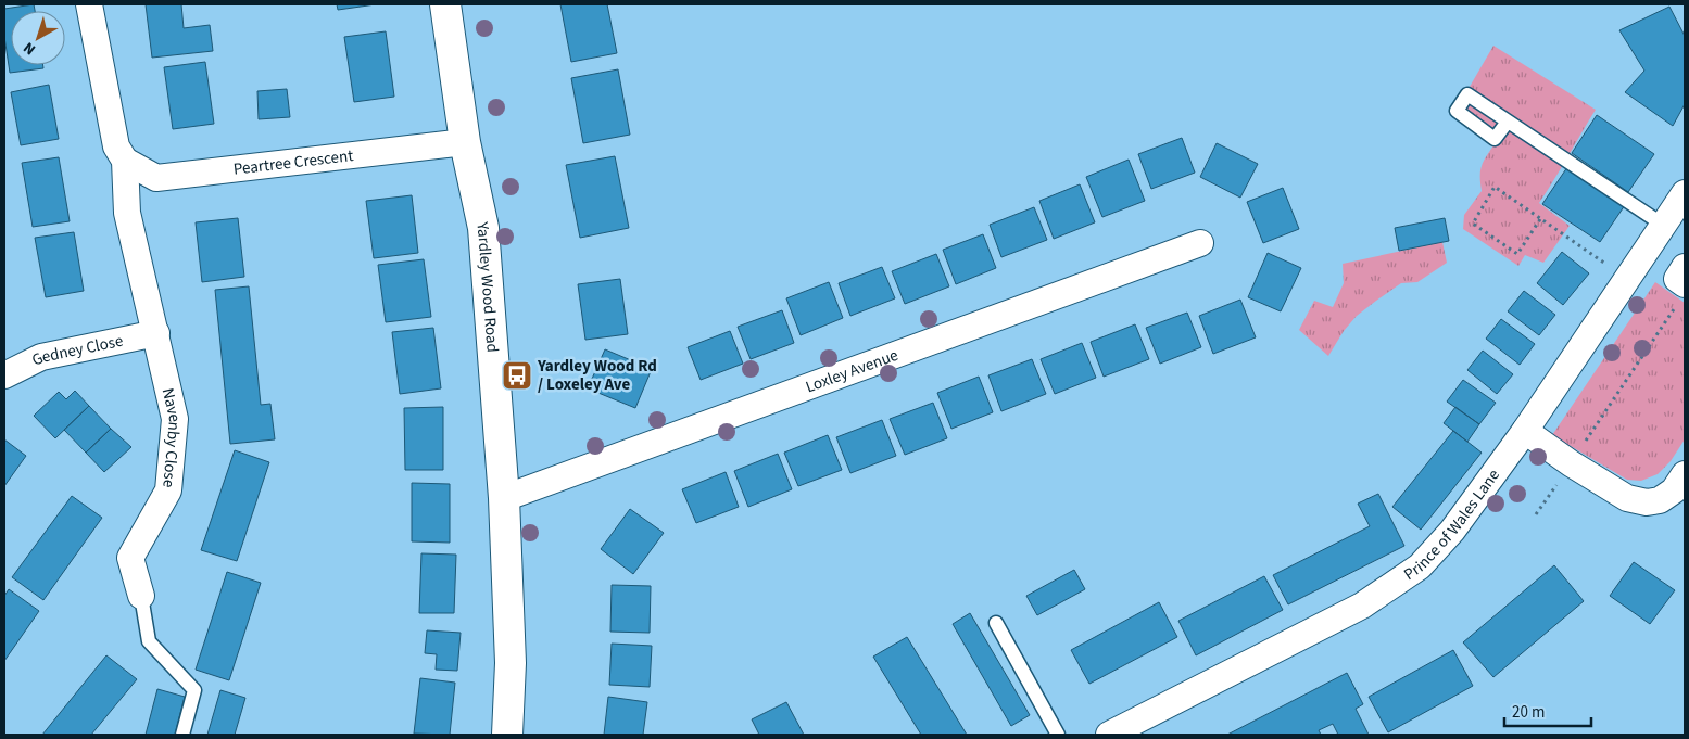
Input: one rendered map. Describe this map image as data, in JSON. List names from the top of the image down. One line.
{"streets":{"street":["Peartree Crescent","Yardley Wood Road","Gedney Close","Loxley Avenue","Navenby Close","Prince of Wales Lane"]},"crossings":[["Peartree Crescent","Yardley Wood Road"],["Yardley Wood Road","Loxley Avenue"],["Gedney Close","Navenby Close"]],"places":{"bus stop":["Yardley Wood Rd / Loxeley Ave"]},"scale_bar":"20 m","north":"bottom left"}
